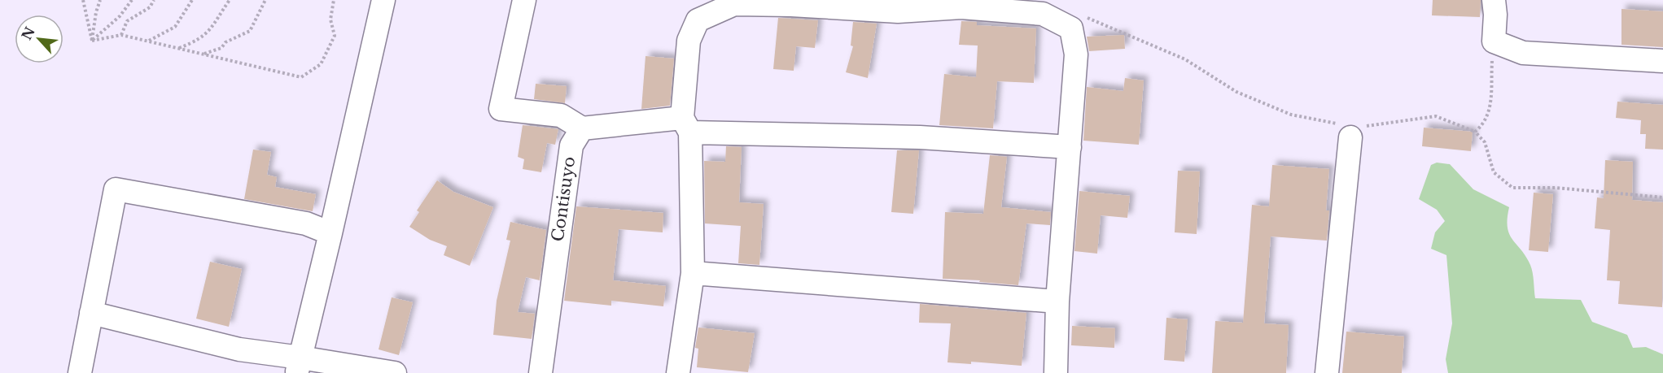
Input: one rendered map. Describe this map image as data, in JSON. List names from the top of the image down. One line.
{"streets":{"street":["Contisuyo"]},"north":"top left"}
